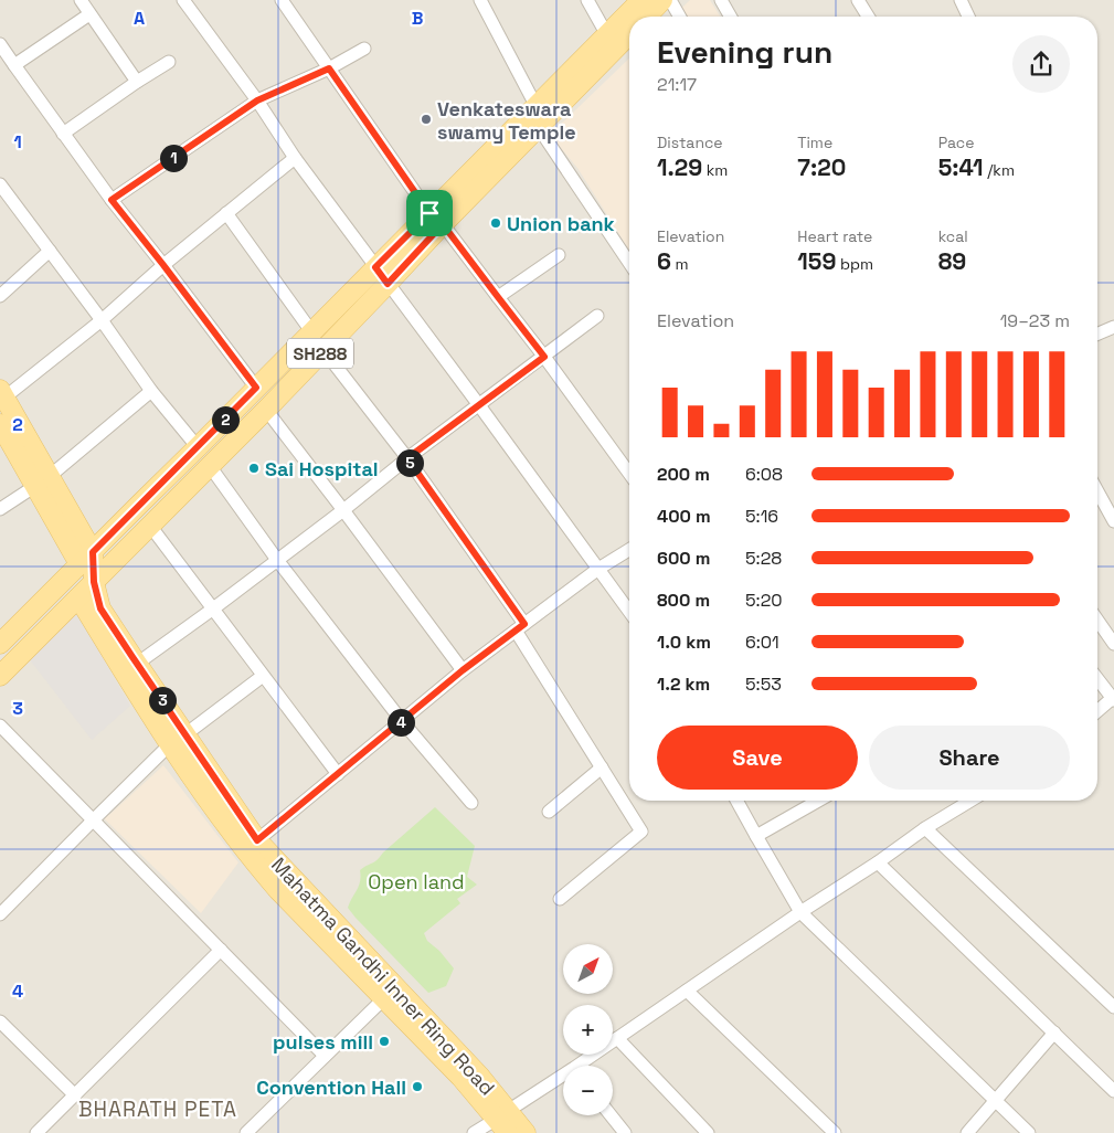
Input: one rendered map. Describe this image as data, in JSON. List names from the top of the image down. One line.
{"streets":{"main road":["SH288","Mahatma Gandhi Inner Ring Road"]},"crossings":[["SH288","Mahatma Gandhi Inner Ring Road"]],"districts":["BHARATH PETA"],"parks":["Open land"],"places":["Venkateswara swamy Temple","Union bank","Sai Hospital","pulses mill","Convention Hall"],"north":"top right","page":{"heading":["Evening run","21:17"],"stats":[["Distance","1.29 km"],["Time","7:20"],["Pace","5:41 /km"],["Elevation","6 m"],["Heart rate","159 bpm"],["kcal","89"]],"pins":["1","2","5","3","4"],"chart":["Elevation","19–23 m"],"list":[{"name":"200 m","note":"6:08"},{"name":"400 m","note":"5:16"},{"name":"600 m","note":"5:28"},{"name":"800 m","note":"5:20"},{"name":"1.0 km","note":"6:01"},{"name":"1.2 km","note":"5:53"}],"buttons":["Save","Share"],"map_buttons":["+","−"]},"grid":{"columns":["A","B"],"rows":["1","2","3","4"]}}
